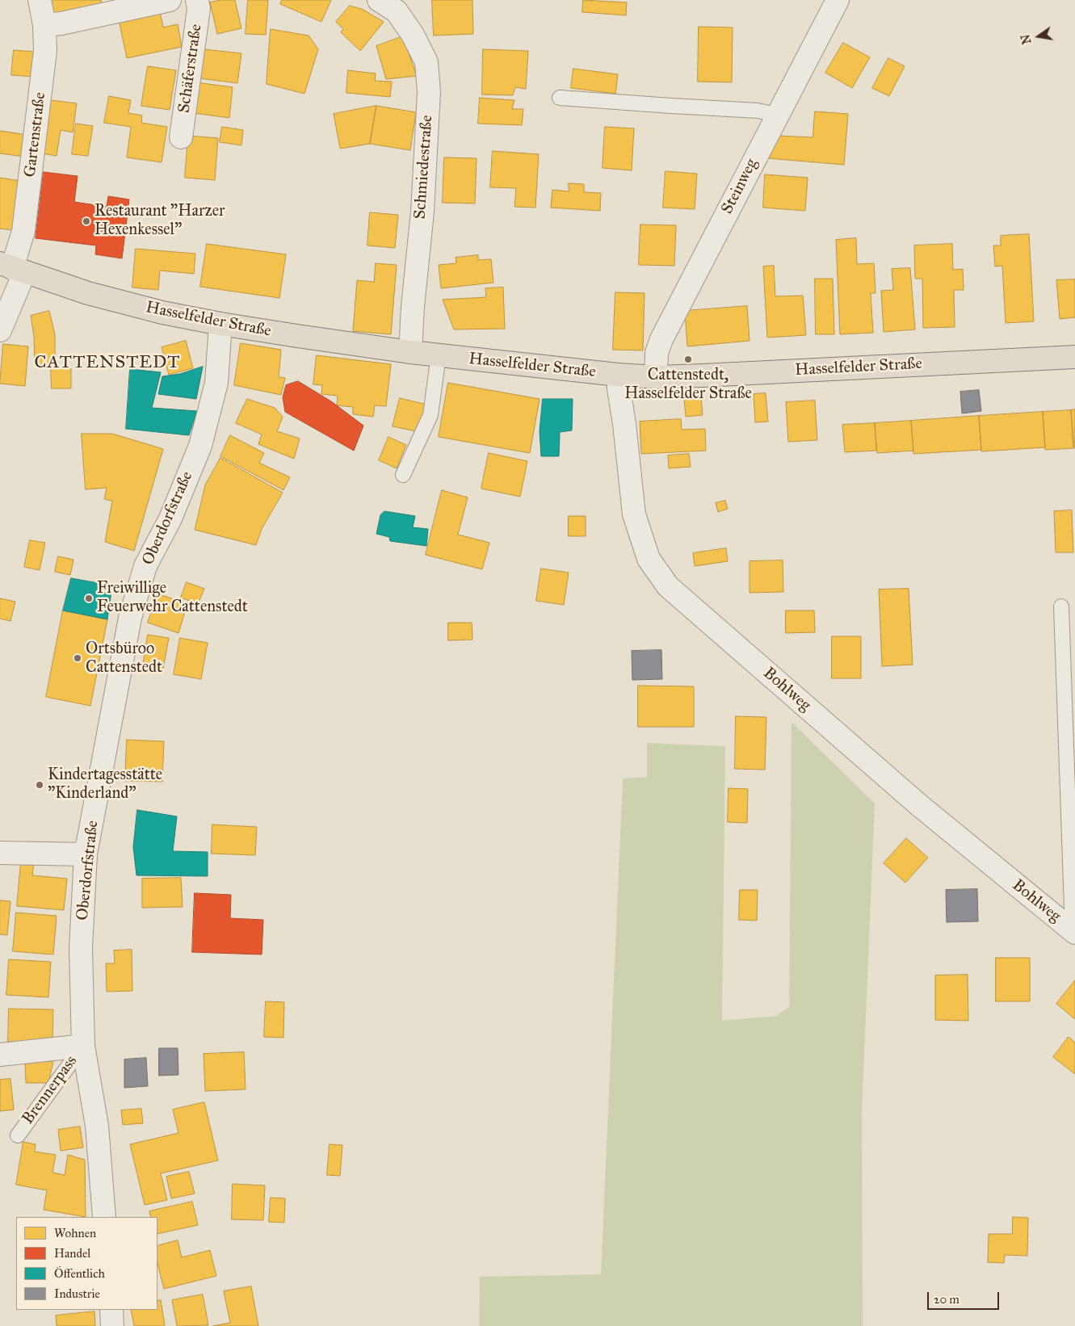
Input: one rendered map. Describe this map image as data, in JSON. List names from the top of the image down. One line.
{"streets":{"main road":["Hasselfelder Straße"],"street":["Schäferstraße","Gartenstraße","Schmiedestraße","Steinweg","Oberdorfstraße","Bohlweg"],"lane":["Brennerpass"]},"crossings":[["Gartenstraße","Hasselfelder Straße"],["Schmiedestraße","Hasselfelder Straße"],["Steinweg","Hasselfelder Straße"],["Hasselfelder Straße","Oberdorfstraße"],["Hasselfelder Straße","Bohlweg"],["Oberdorfstraße","Brennerpass"]],"districts":["CATTENSTEDT"],"places":["Restaurant \"Harzer Hexenkessel\"","Cattenstedt, Hasselfelder Straße","Freiwillige Feuerwehr Cattenstedt","Ortsbüroo Cattenstedt","Kindertagesstätte \"Kinderland\""],"legend":["Wohnen","Handel","Öffentlich","Industrie"],"scale_bar":"20 m","north":"left"}
